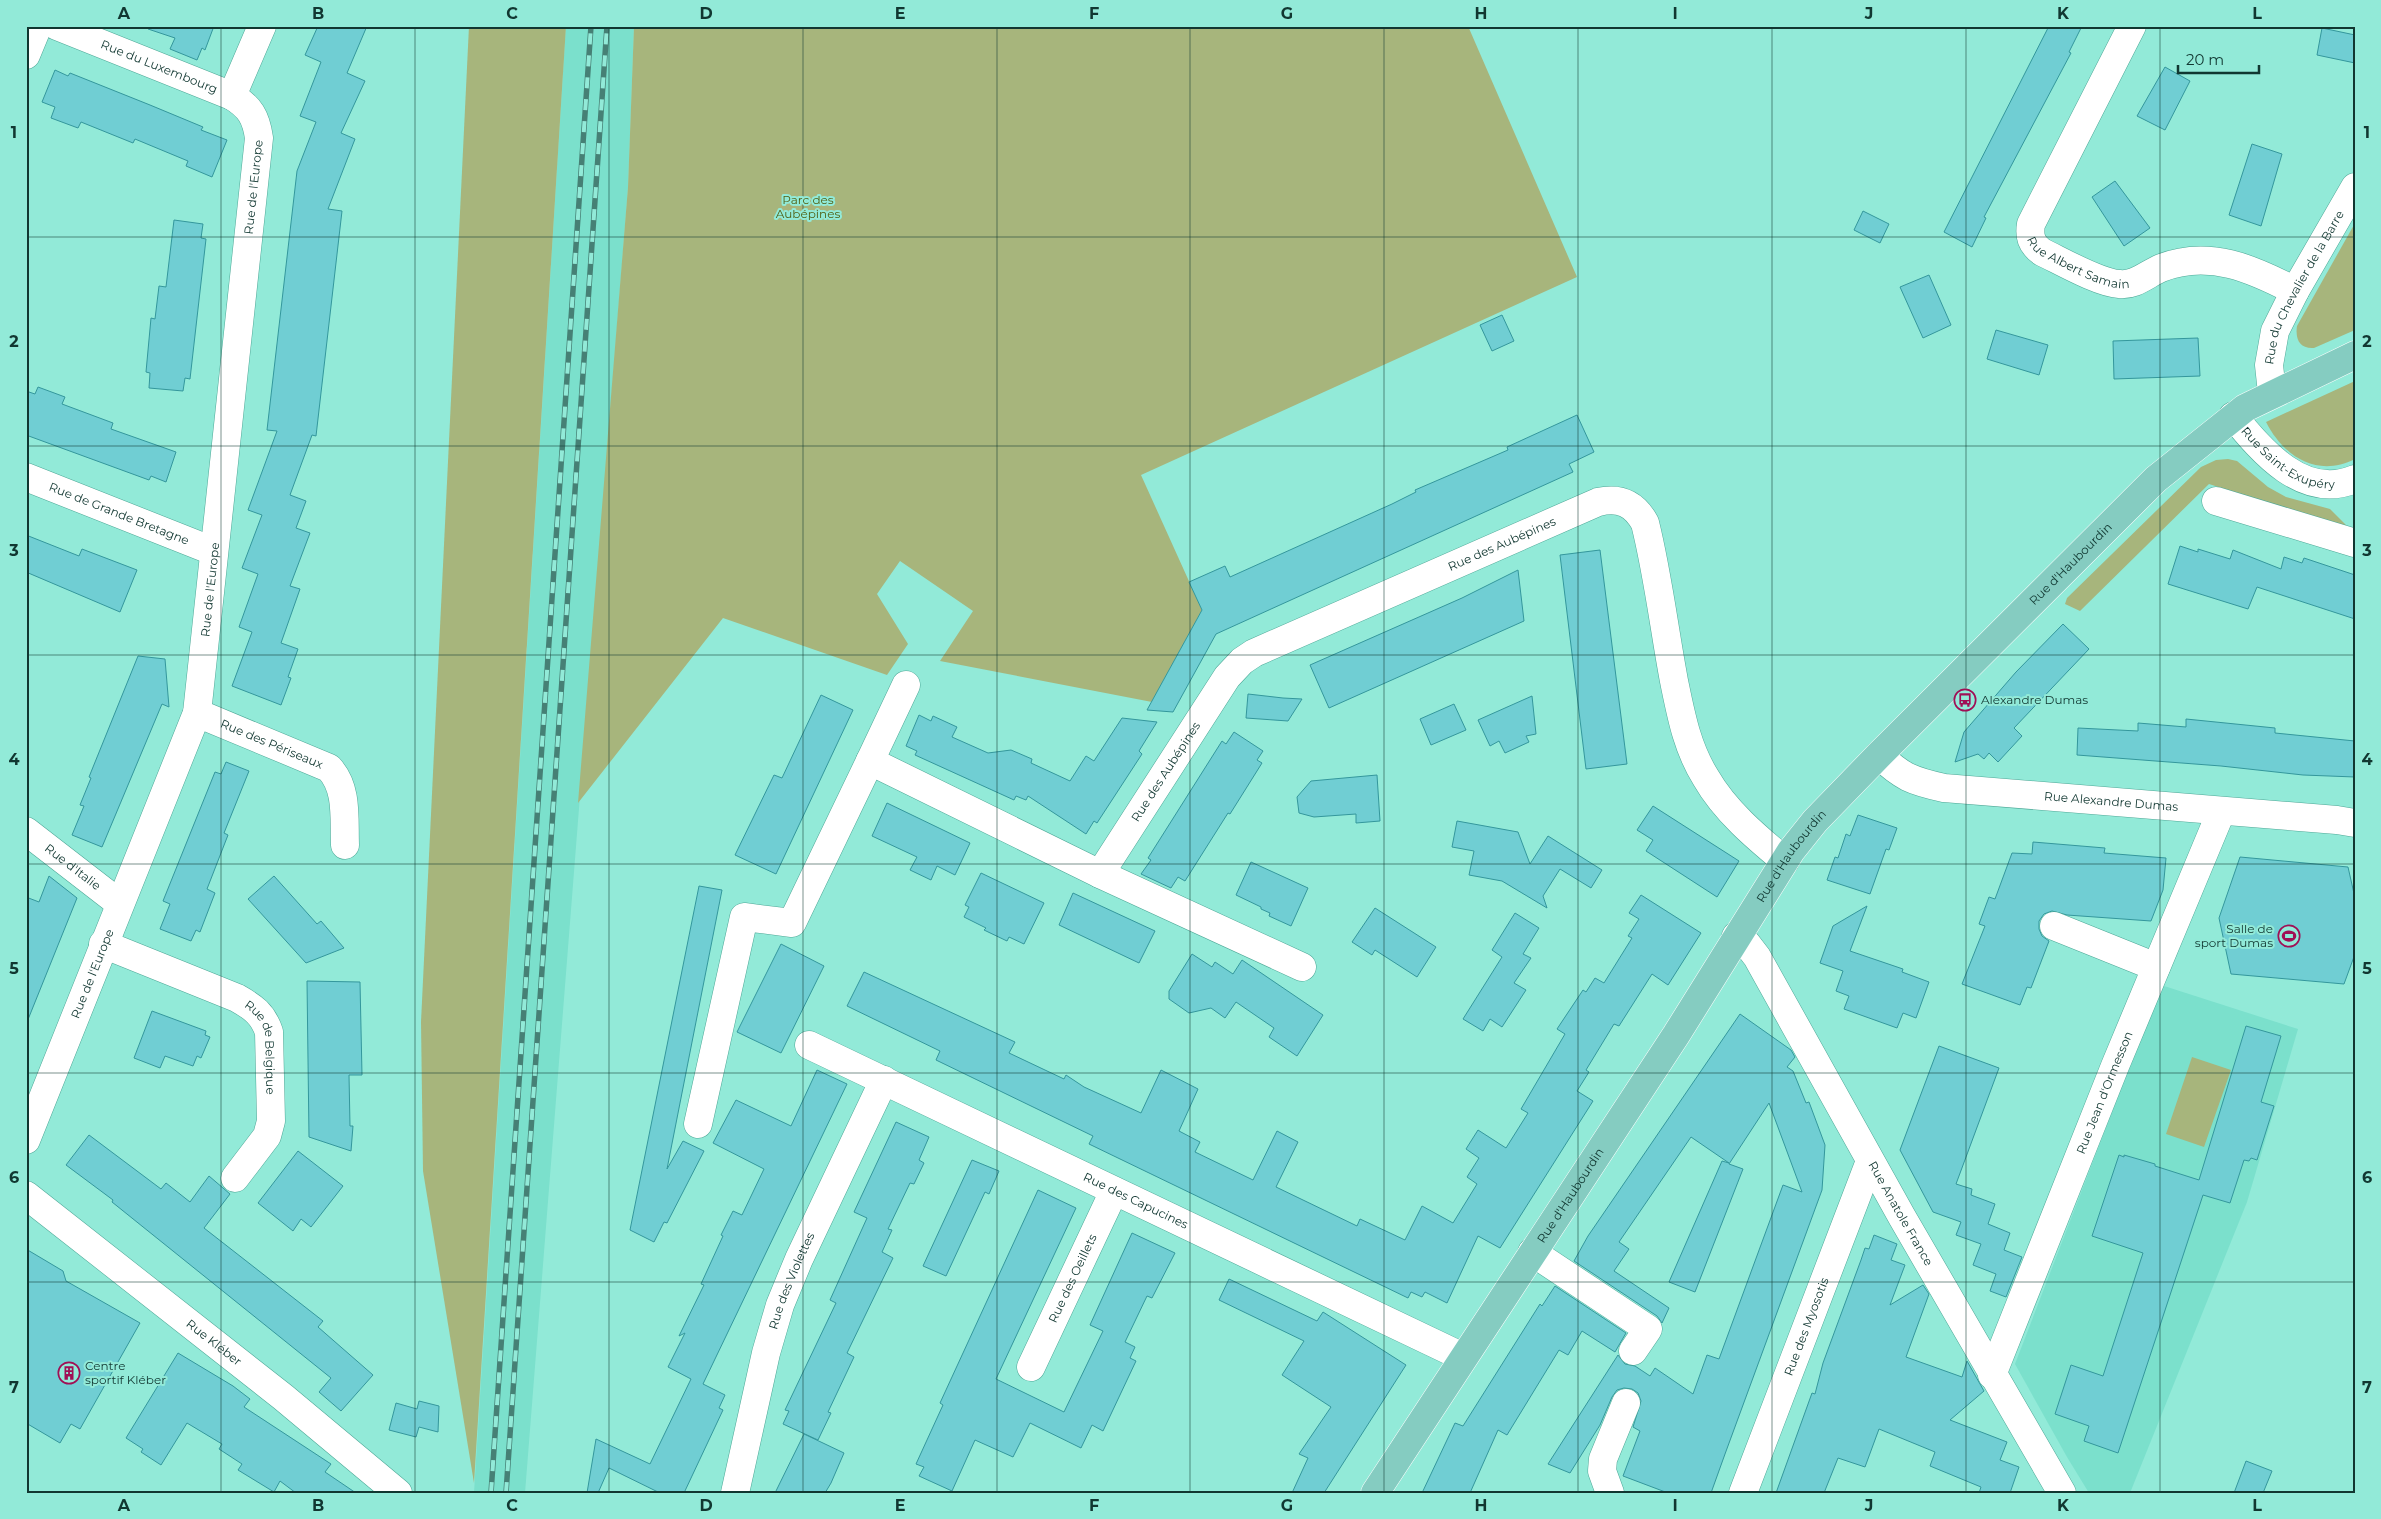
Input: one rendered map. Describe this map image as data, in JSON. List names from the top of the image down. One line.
{"streets":{"main road":["Rue d'Haubourdin"],"street":["Rue du Luxembourg","Rue de l'Europe","Rue Albert Samain","Rue du Chevalier de la Barre","Rue Saint-Exupéry","Rue de Grande Bretagne","Rue des Aubépines","Rue des Périseaux","Rue Alexandre Dumas","Rue d'Italie","Rue de Belgique","Rue Jean d'Ormesson","Rue des Capucines","Rue Anatole France","Rue des Oeillets","Rue des Violettes","Rue des Myosotis","Rue Kléber"]},"crossings":[["Rue du Luxembourg","Rue de l'Europe"],["Rue de l'Europe","Rue de Grande Bretagne"],["Rue de l'Europe","Rue des Périseaux"],["Rue de l'Europe","Rue d'Italie"],["Rue de l'Europe","Rue de Belgique"],["Rue Albert Samain","Rue du Chevalier de la Barre"],["Rue du Chevalier de la Barre","Rue d'Haubourdin"],["Rue Saint-Exupéry","Rue d'Haubourdin"],["Rue des Aubépines","Rue d'Haubourdin"],["Rue d'Haubourdin","Rue Alexandre Dumas"],["Rue d'Haubourdin","Rue des Capucines"],["Rue d'Haubourdin","Rue Anatole France"],["Rue Alexandre Dumas","Rue Jean d'Ormesson"],["Rue Jean d'Ormesson","Rue Anatole France"],["Rue des Capucines","Rue des Oeillets"],["Rue des Capucines","Rue des Violettes"],["Rue Anatole France","Rue des Myosotis"]],"parks":["Parc des Aubépines"],"places":{"bus stop":["Alexandre Dumas"],"sports":["Salle de sport Dumas"],"building":["Centre sportif Kléber"]},"scale_bar":"20 m","grid":{"columns":["A","B","C","D","E","F","G","H","I","J","K","L"],"rows":["1","2","3","4","5","6","7"]}}
